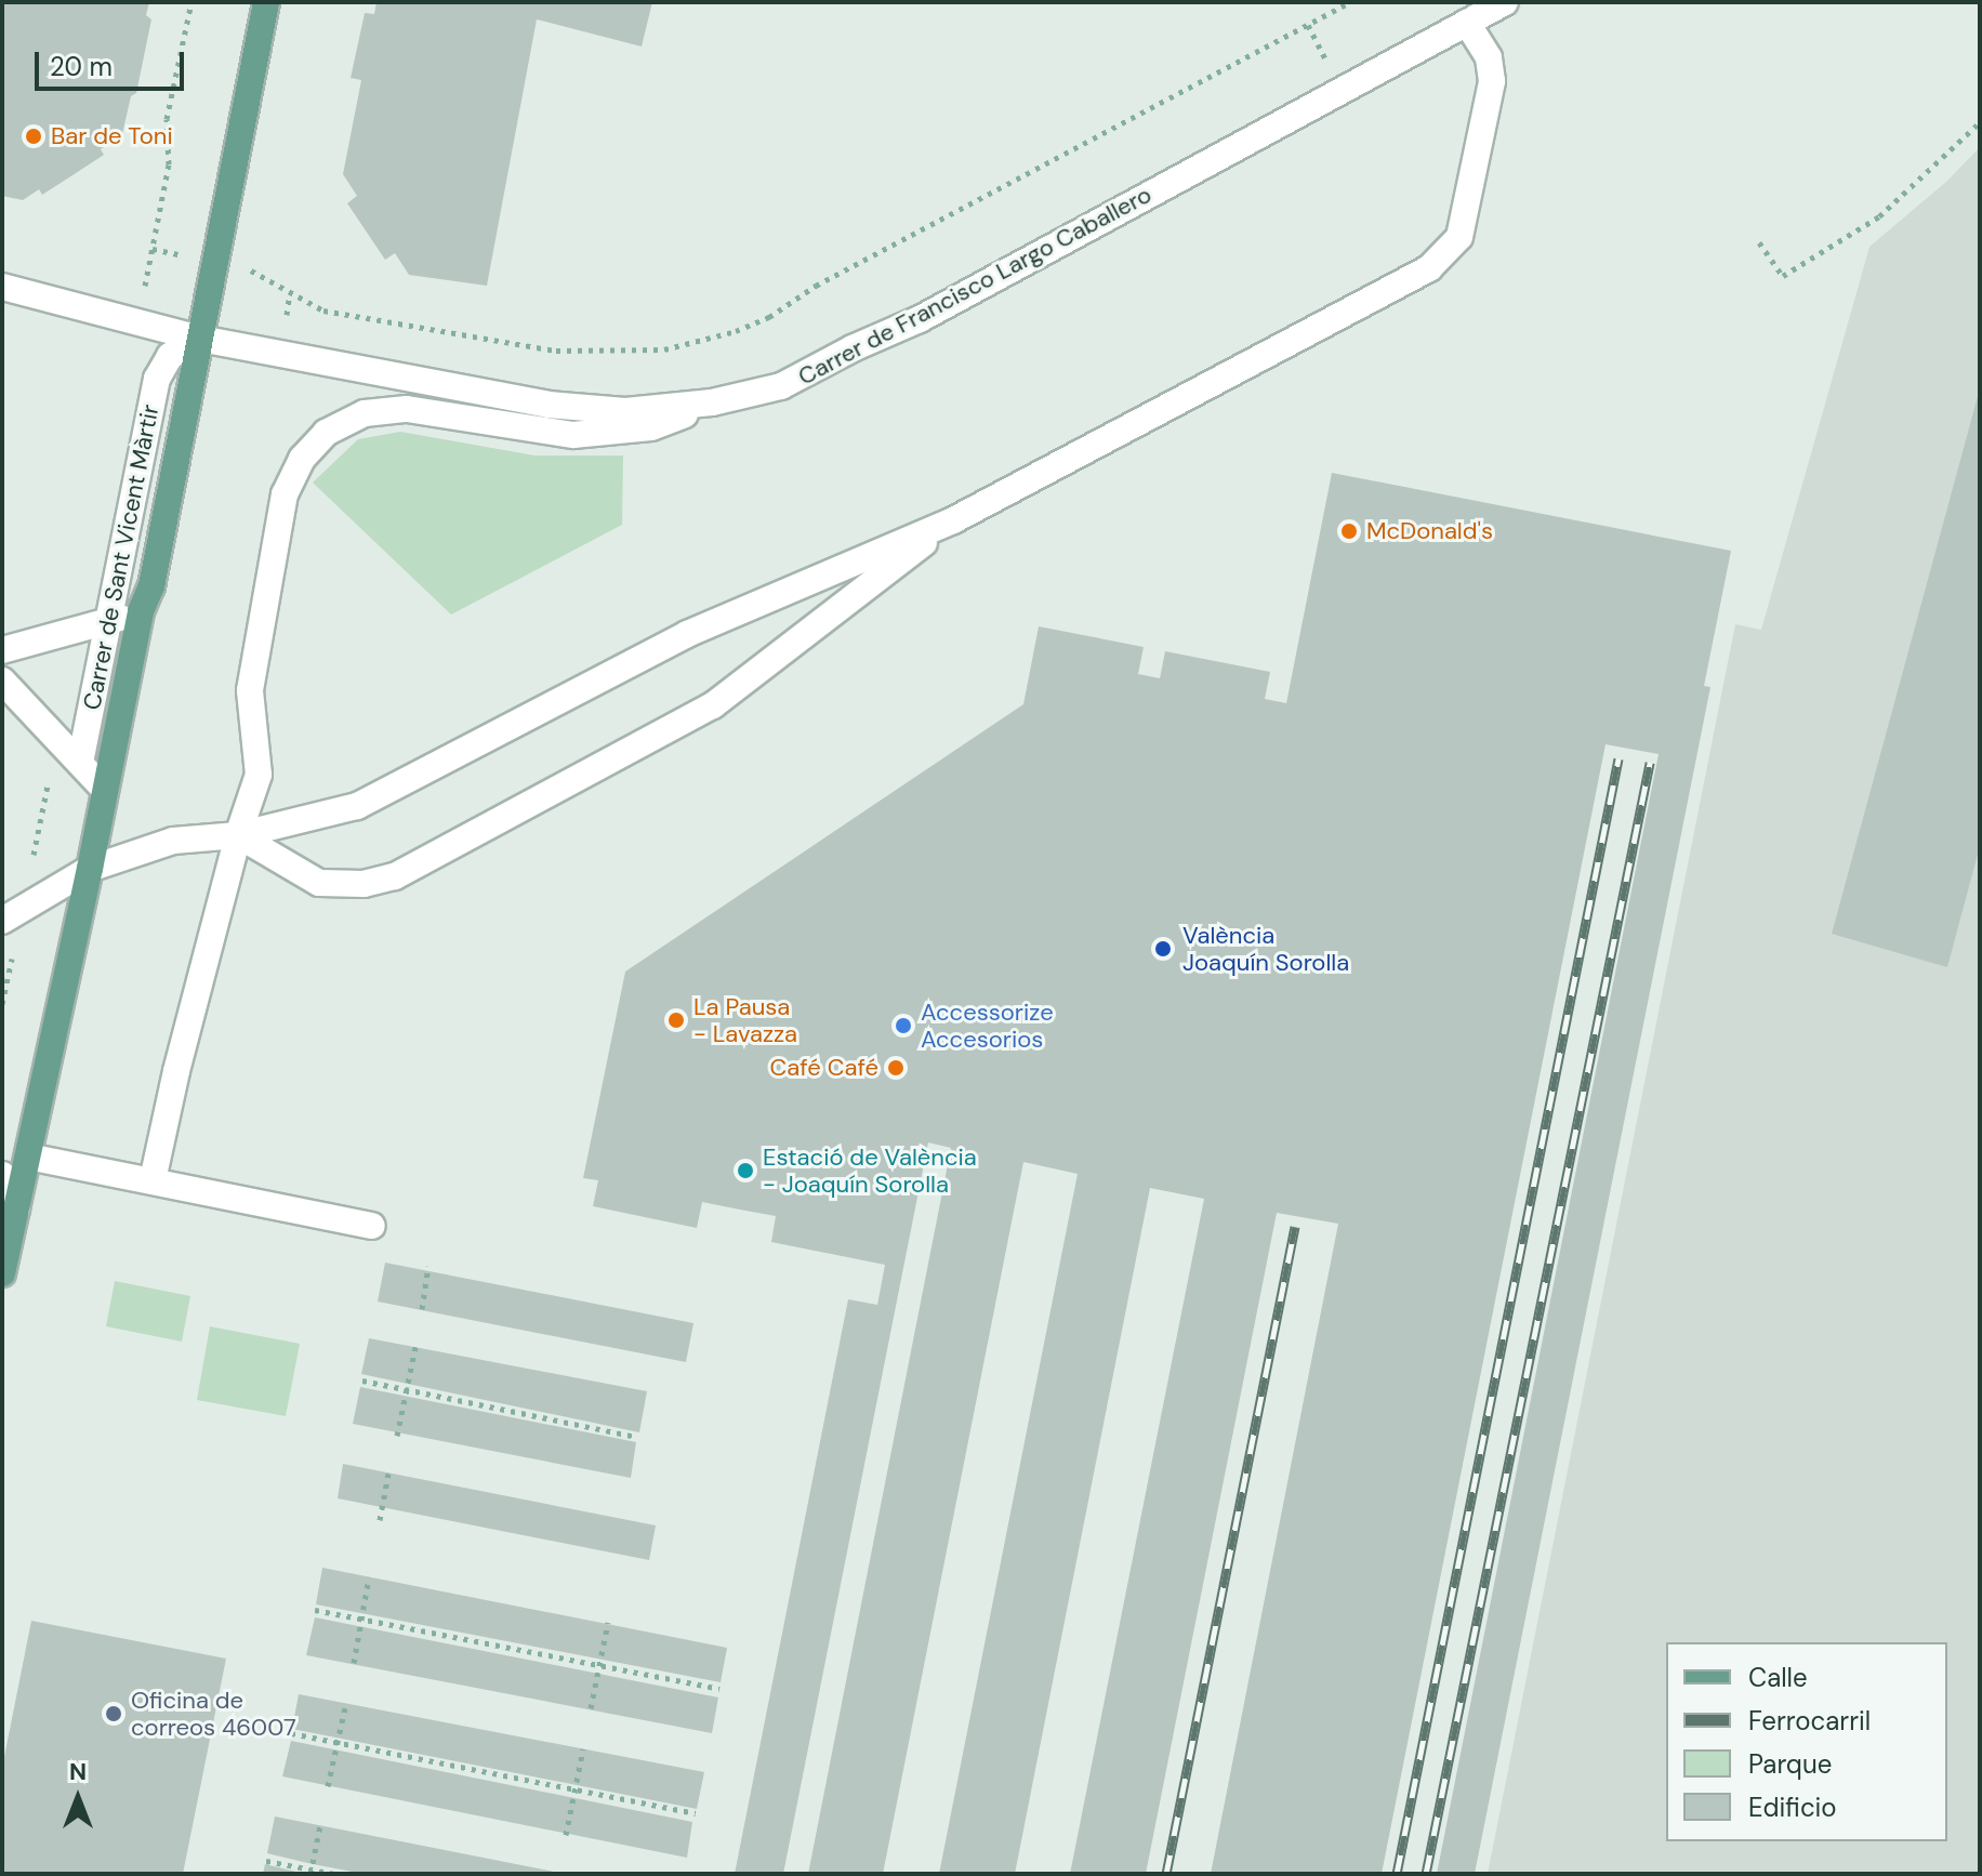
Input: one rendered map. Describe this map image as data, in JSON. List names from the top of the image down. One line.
{"streets":{"main road":["Carrer de Sant Vicent Màrtir"],"street":["Carrer de Francisco Largo Caballero"]},"crossings":[["Carrer de Francisco Largo Caballero","Carrer de Sant Vicent Màrtir"]],"places":["Bar de Toni","McDonald's","València Joaquín Sorolla","La Pausa - Lavazza","Accessorize Accesorios","Café Café","Estació de València - Joaquín Sorolla","Oficina de correos 46007"],"legend":["Calle","Ferrocarril","Parque","Edificio"],"scale_bar":"20 m","north":"top"}
